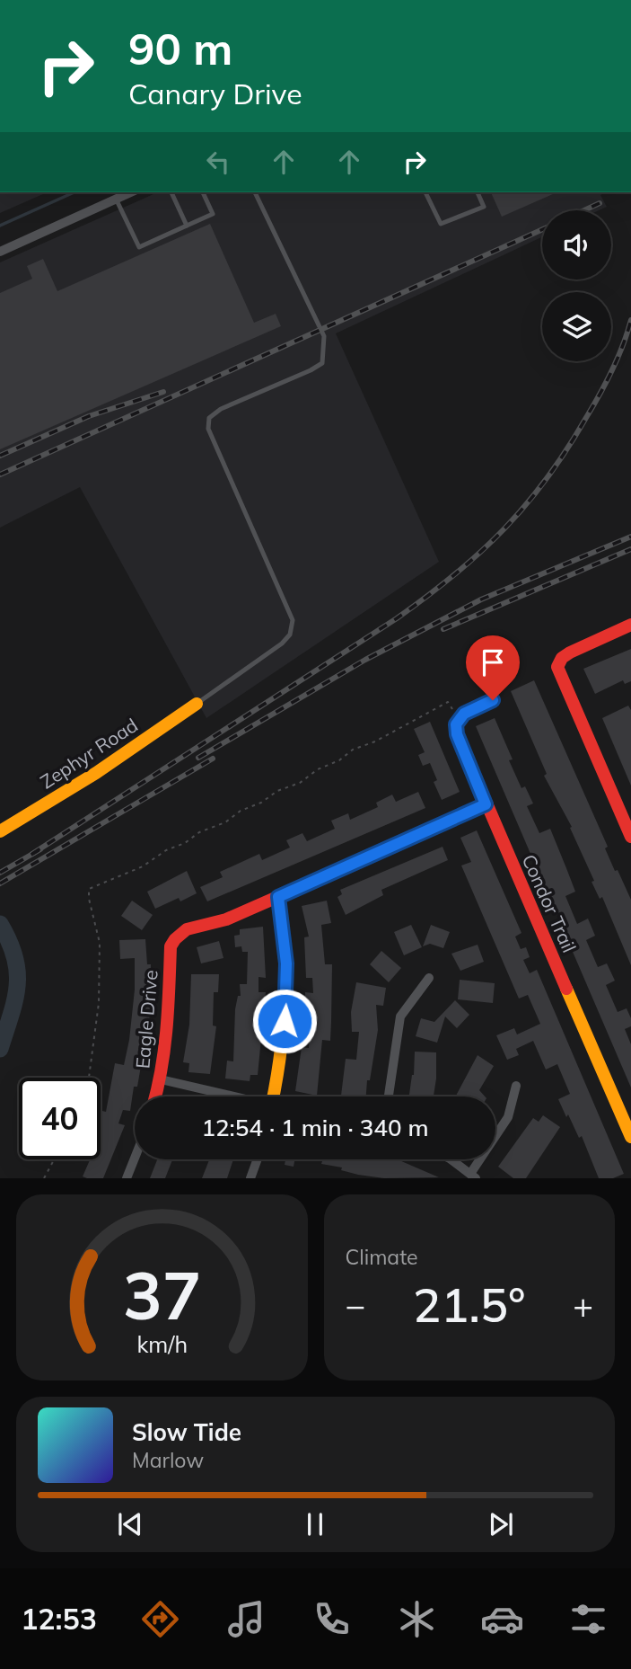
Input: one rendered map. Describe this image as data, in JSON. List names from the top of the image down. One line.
{"streets":{"street":["Zephyr Road","Condor Trail","Eagle Drive"]},"page":{"turn":["90 m","Canary Drive"],"limit":"40","trip":"12:54 · 1 min · 340 m","tile":"Climate","heat":["−","21.5°","+"],"song":["Slow Tide","Marlow"],"tabs":"12:53","gauge":["37","km/h"]}}
